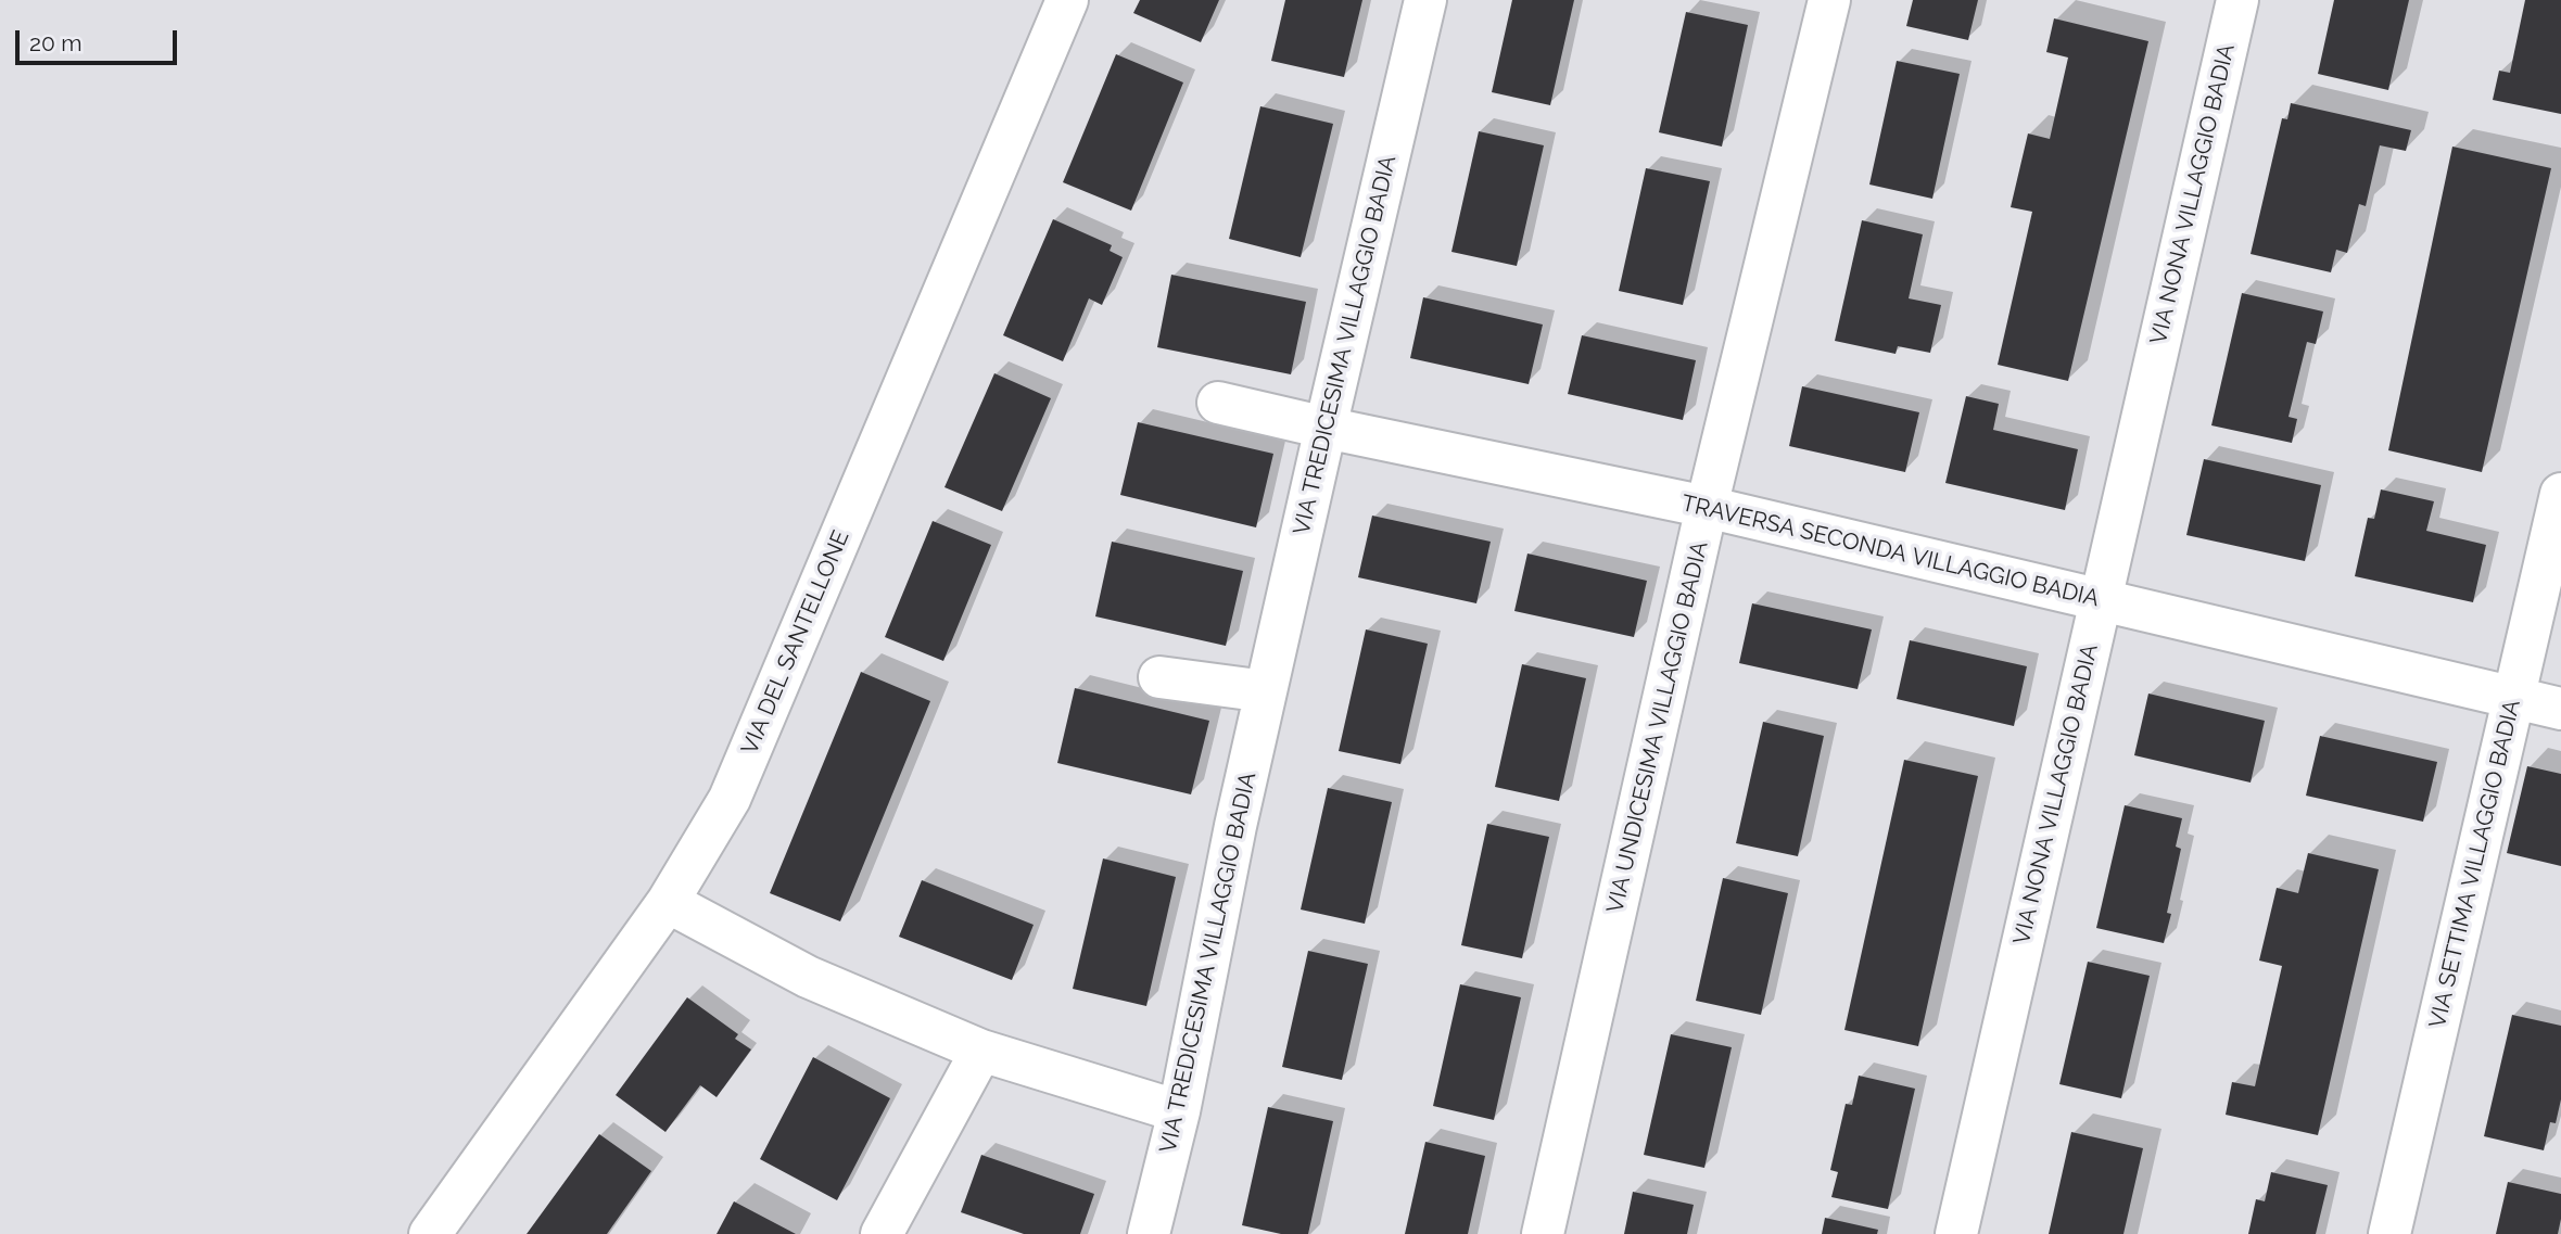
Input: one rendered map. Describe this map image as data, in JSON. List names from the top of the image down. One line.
{"streets":{"street":["VIA NONA VILLAGGIO BADIA","VIA TREDICESIMA VILLAGGIO BADIA","TRAVERSA SECONDA VILLAGGIO BADIA","VIA DEL SANTELLONE","VIA UNDICESIMA VILLAGGIO BADIA","VIA SETTIMA VILLAGGIO BADIA"]},"crossings":[["VIA NONA VILLAGGIO BADIA","TRAVERSA SECONDA VILLAGGIO BADIA"],["VIA TREDICESIMA VILLAGGIO BADIA","TRAVERSA SECONDA VILLAGGIO BADIA"],["TRAVERSA SECONDA VILLAGGIO BADIA","VIA UNDICESIMA VILLAGGIO BADIA"],["TRAVERSA SECONDA VILLAGGIO BADIA","VIA SETTIMA VILLAGGIO BADIA"]],"scale_bar":"20 m"}
